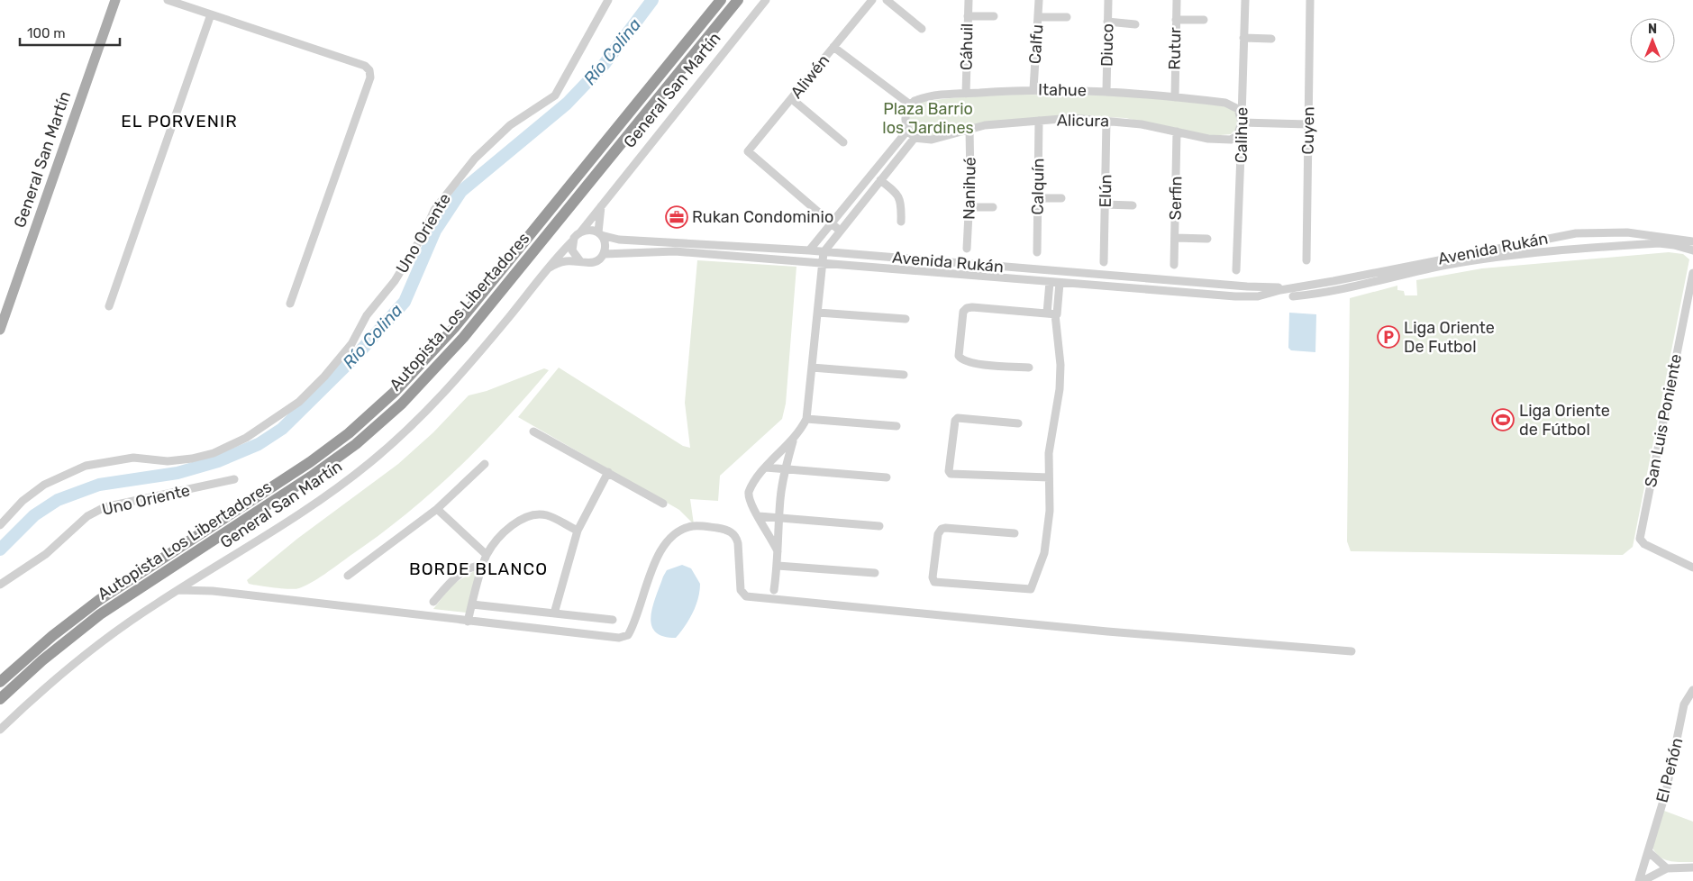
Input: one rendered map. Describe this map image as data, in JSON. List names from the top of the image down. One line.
{"streets":{"highway":["Autopista Los Libertadores"],"main road":["General San Martín"],"street":["Calfu","Diuco","Cáhuil","Rutur","Aliwén","Itahue","Alicura","Cuyen","Calihue","Calquín","Nanihué","Elún","Serfin","Uno Oriente","Avenida Rukán","San Luis Poniente","El Peñón"]},"crossings":[["Calfu","Itahue"],["Diuco","Itahue"],["Cáhuil","Itahue"],["Rutur","Itahue"],["General San Martín","Avenida Rukán"],["Itahue","Alicura"],["Itahue","Calihue"],["Alicura","Calihue"],["Alicura","Calquín"],["Alicura","Nanihué"],["Alicura","Elún"],["Alicura","Serfin"]],"districts":["EL PORVENIR","BORDE BLANCO"],"water":["Río Colina"],"parks":["Plaza Barrio los Jardines"],"places":{"office":["Rukan Condominio"],"parking":["Liga Oriente De Futbol"],"sports":["Liga Oriente de Fútbol"]},"scale_bar":"100 m","north":"top"}
